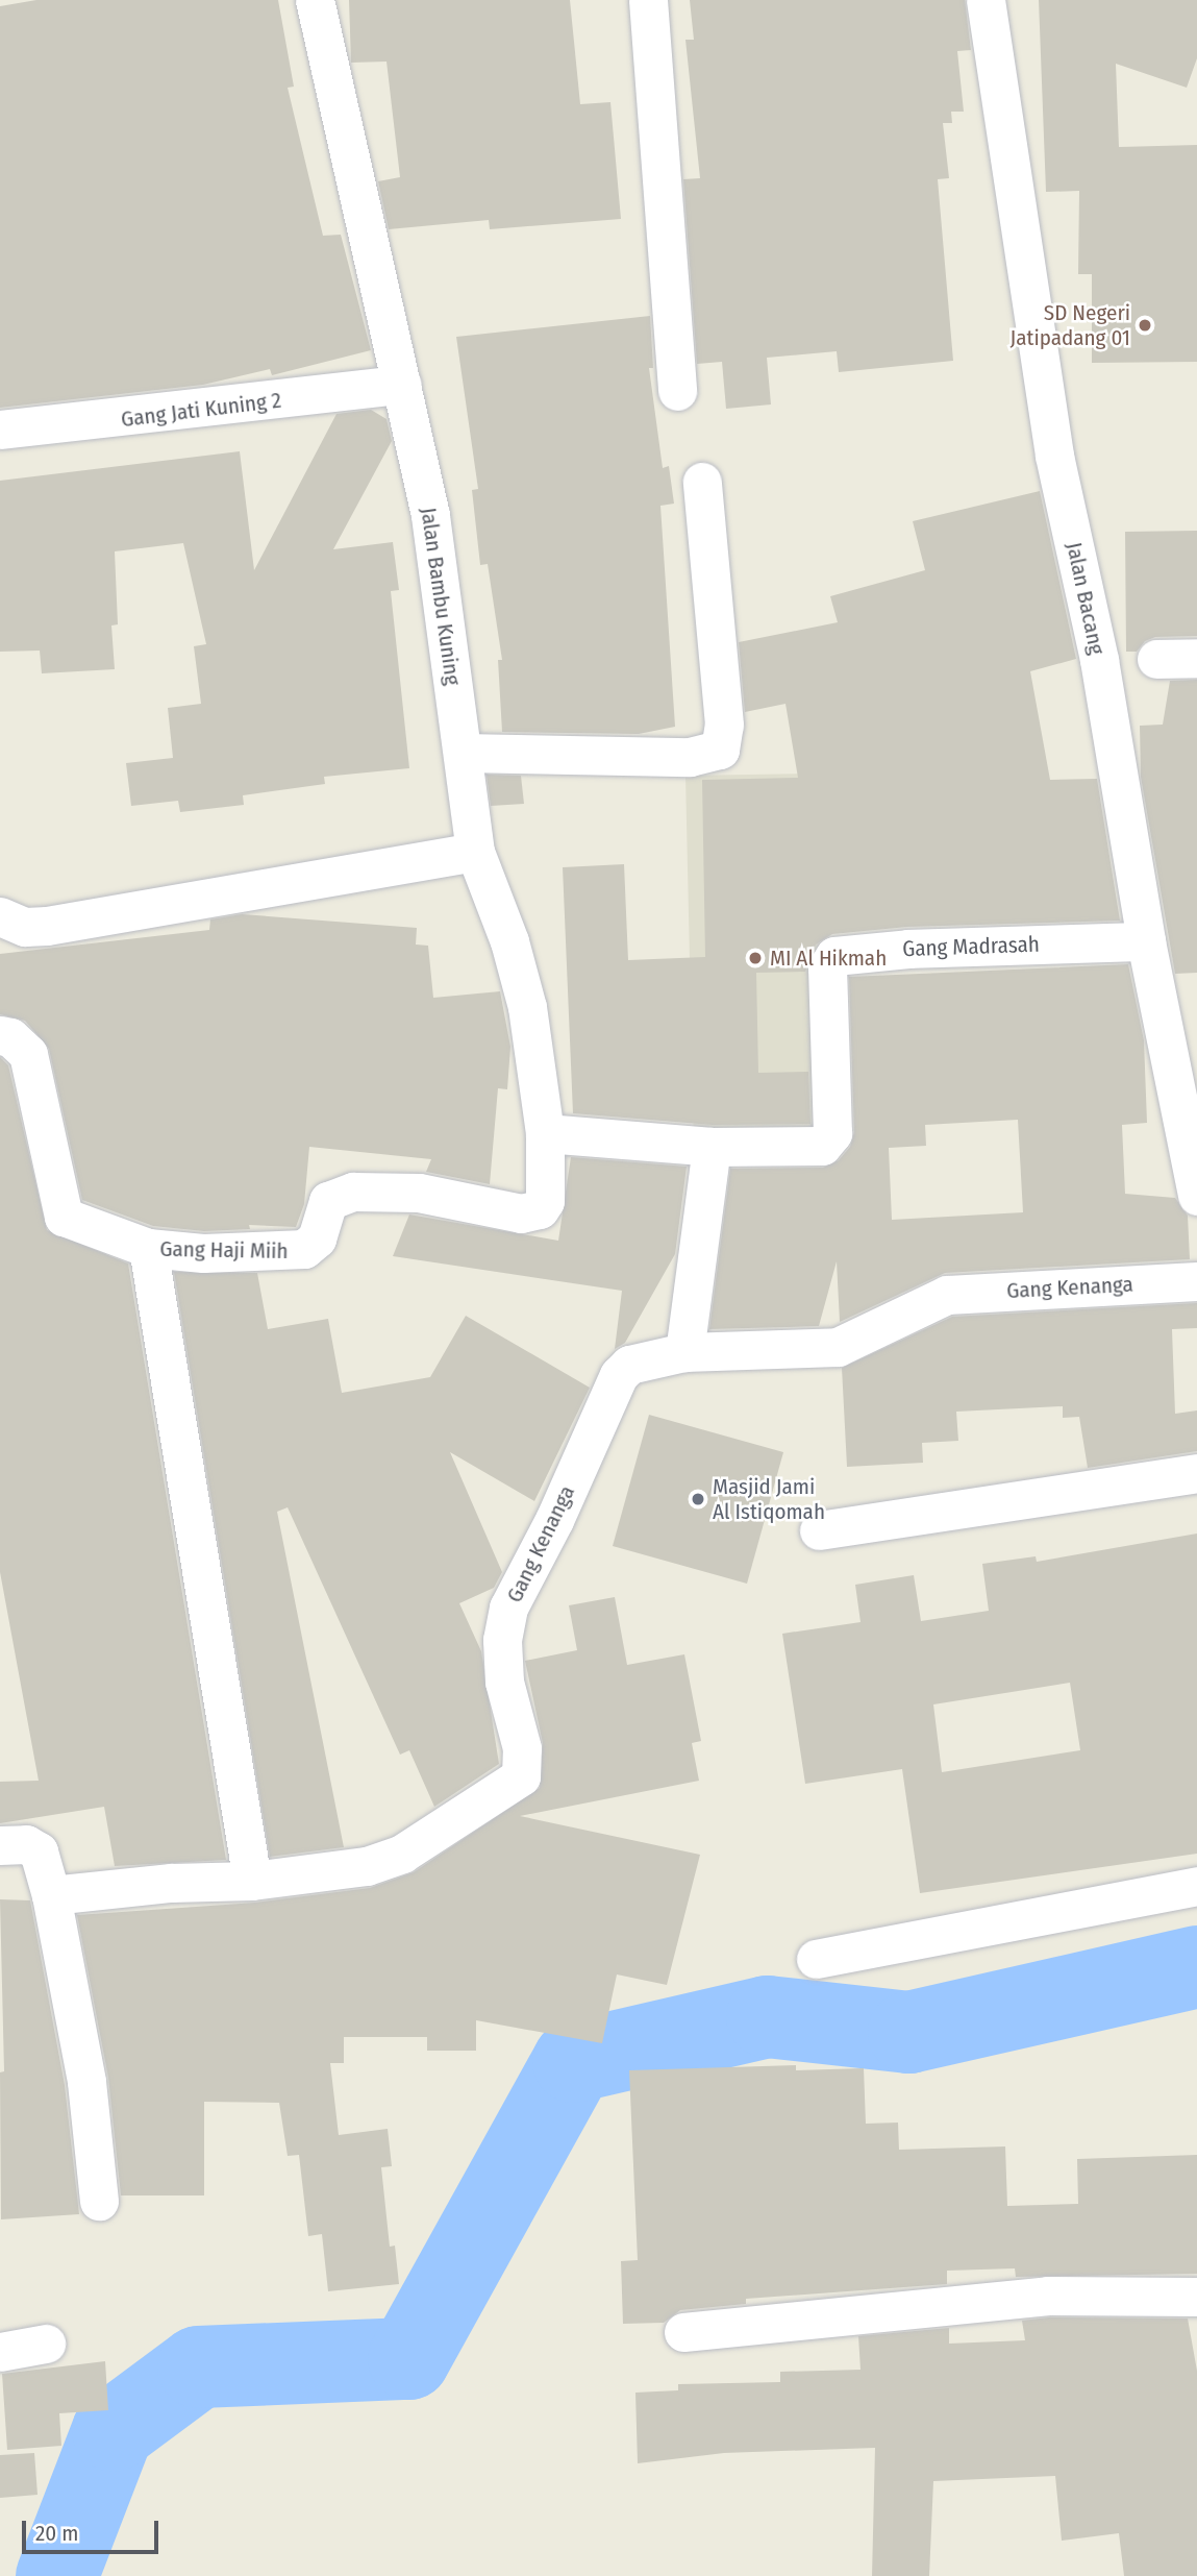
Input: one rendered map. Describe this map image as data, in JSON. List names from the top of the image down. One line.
{"streets":{"street":["Gang Jati Kuning 2","Jalan Bambu Kuning","Jalan Bacang","Gang Madrasah","Gang Haji Miih","Gang Kenanga"]},"crossings":[["Gang Jati Kuning 2","Jalan Bambu Kuning"],["Jalan Bambu Kuning","Gang Haji Miih"],["Jalan Bacang","Gang Madrasah"]],"places":["SD Negeri Jatipadang 01","MI Al Hikmah","Masjid Jami Al Istiqomah"],"scale_bar":"20 m"}
